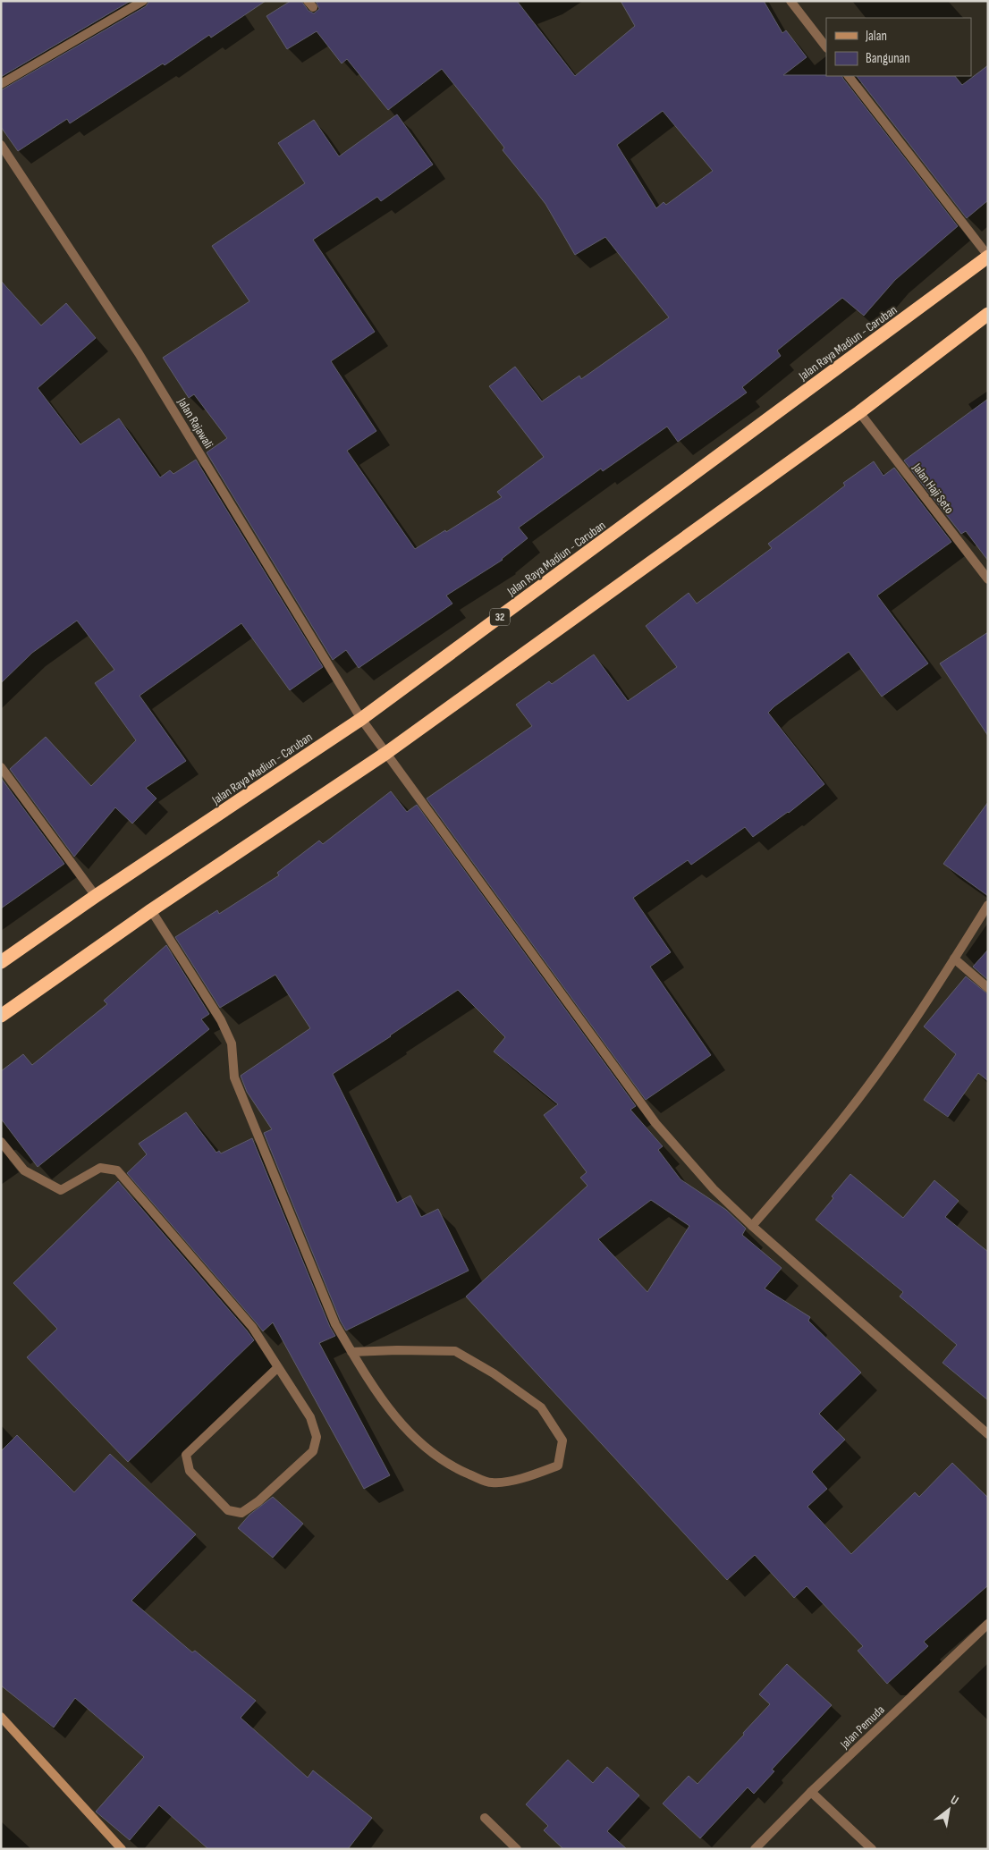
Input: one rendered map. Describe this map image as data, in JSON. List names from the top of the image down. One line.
{"streets":{"highway":["Jalan Raya Madiun - Caruban","32"],"street":["Jalan Rajawali","Jalan Haji Seto","Jalan Pemuda"]},"crossings":[["Jalan Raya Madiun - Caruban","Jalan Rajawali"]],"legend":["Jalan","Bangunan"],"north":"top right"}
